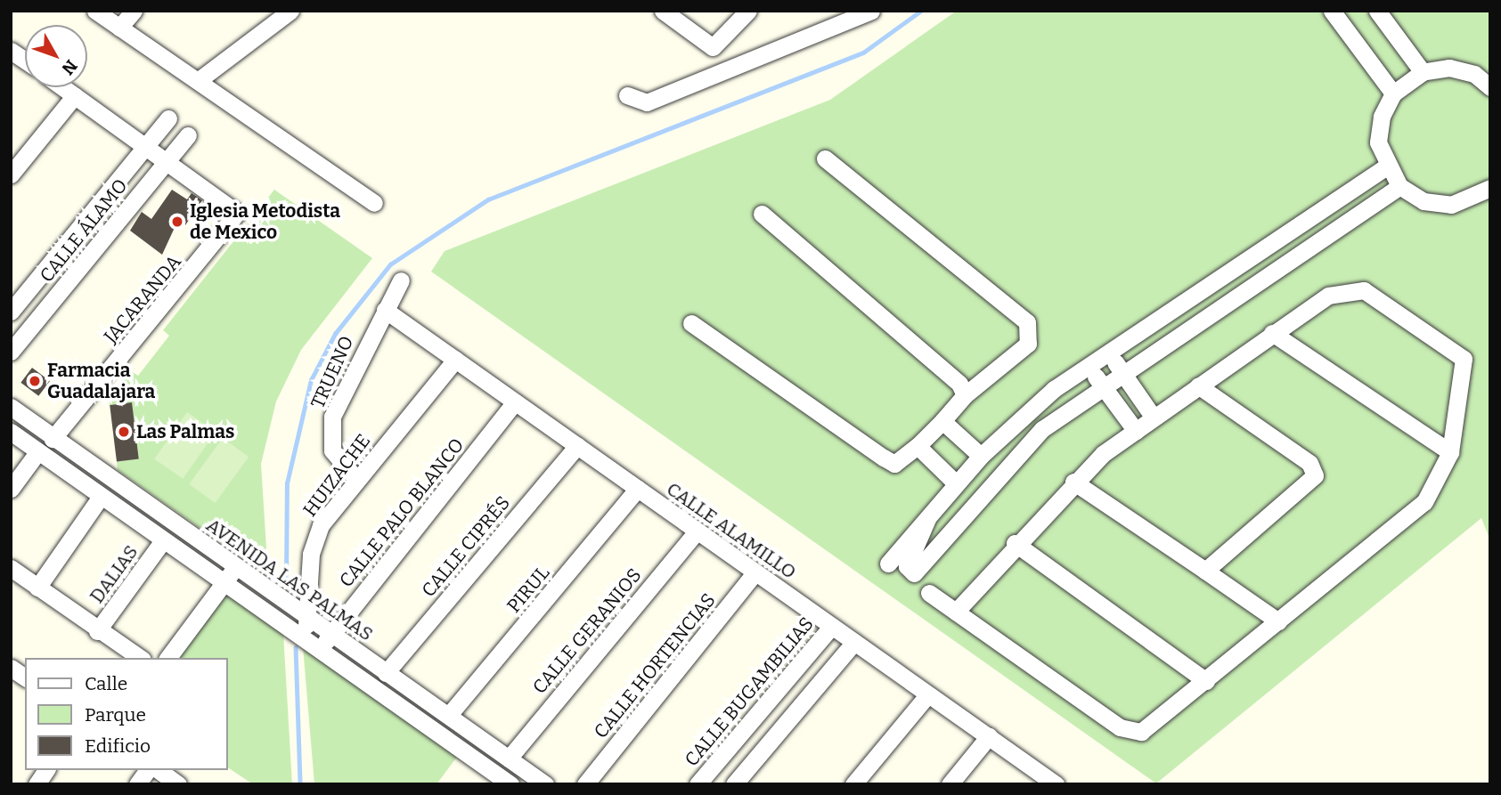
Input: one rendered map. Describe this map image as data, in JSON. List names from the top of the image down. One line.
{"streets":{"street":["CALLE ÁLAMO","JACARANDA","TRUENO","HUIZACHE","CALLE PALO BLANCO","CALLE ALAMILLO","CALLE CIPRÉS","DALIAS","AVENIDA LAS PALMAS","PIRUL","CALLE GERANIOS","CALLE HORTENCIAS","CALLE BUGAMBILIAS"]},"crossings":[["CALLE ÁLAMO","JACARANDA"],["JACARANDA","AVENIDA LAS PALMAS"],["TRUENO","HUIZACHE"],["TRUENO","CALLE ALAMILLO"],["HUIZACHE","CALLE ALAMILLO"],["HUIZACHE","AVENIDA LAS PALMAS"],["CALLE PALO BLANCO","CALLE ALAMILLO"],["CALLE PALO BLANCO","AVENIDA LAS PALMAS"],["CALLE ALAMILLO","CALLE CIPRÉS"],["CALLE ALAMILLO","PIRUL"],["CALLE ALAMILLO","CALLE GERANIOS"],["CALLE ALAMILLO","CALLE HORTENCIAS"],["CALLE ALAMILLO","CALLE BUGAMBILIAS"],["CALLE CIPRÉS","AVENIDA LAS PALMAS"],["AVENIDA LAS PALMAS","PIRUL"],["AVENIDA LAS PALMAS","CALLE GERANIOS"]],"places":["Iglesia Metodista de Mexico","Farmacia Guadalajara","Las Palmas"],"legend":["Calle","Parque","Edificio"],"north":"bottom right"}
